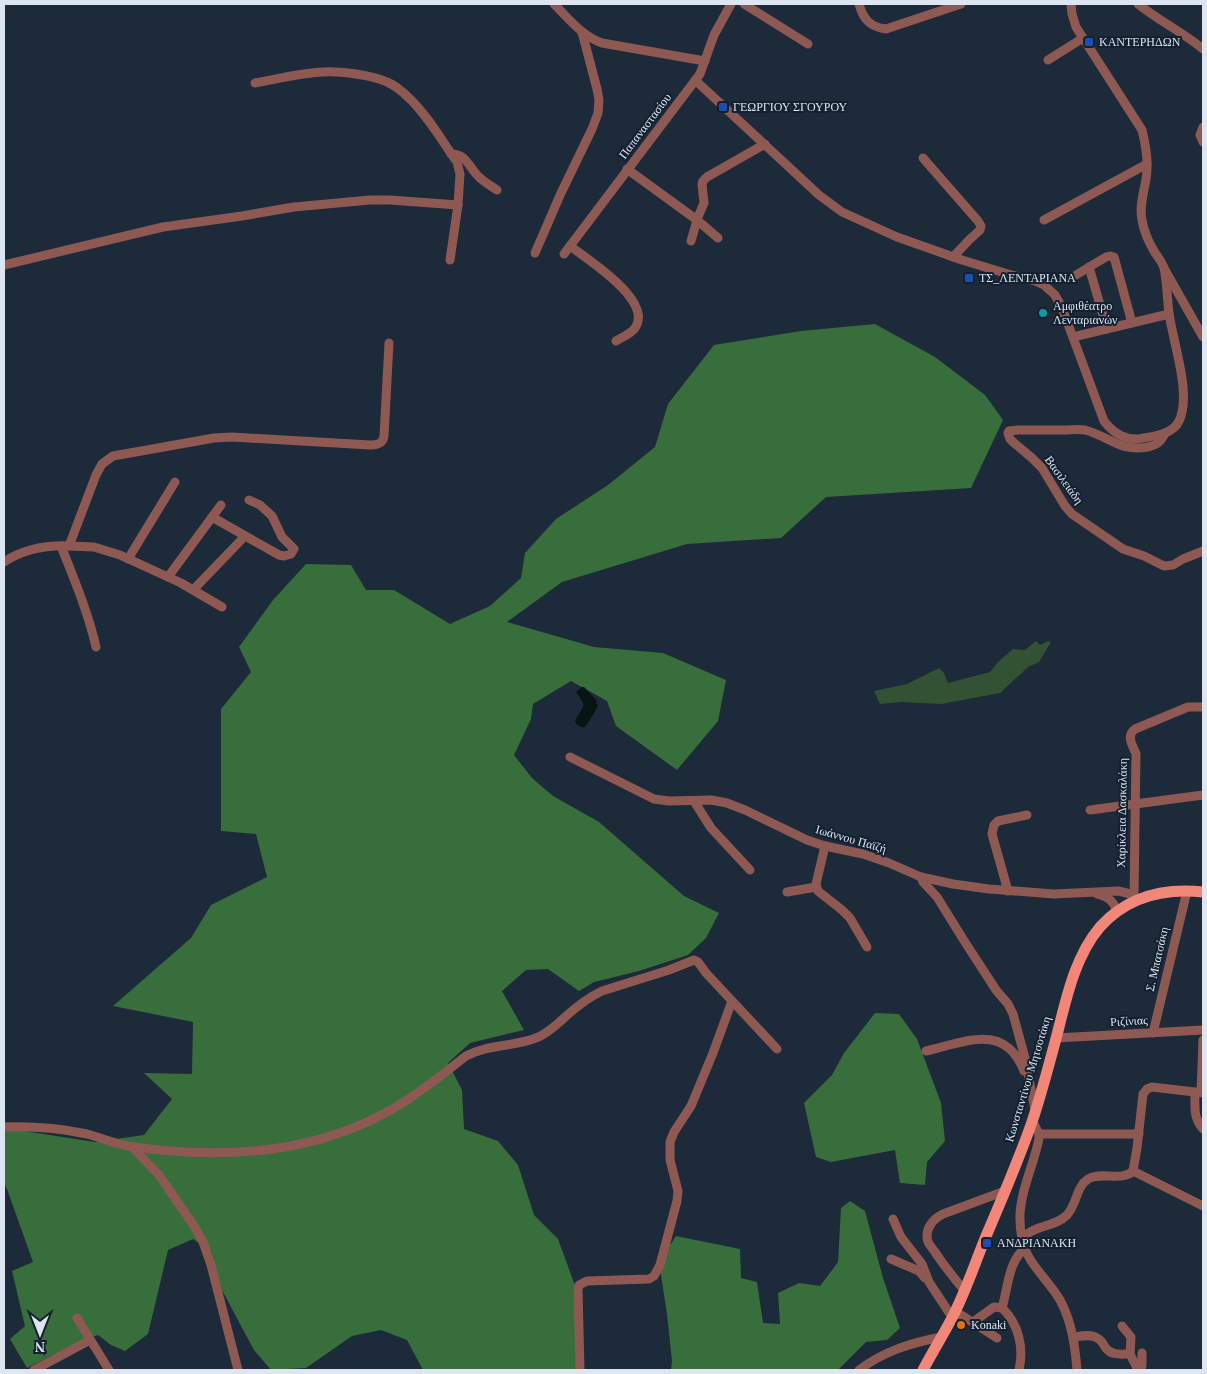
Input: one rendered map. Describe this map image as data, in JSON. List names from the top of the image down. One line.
{"streets":{"main road":["Κωνσταντίνου Μητσοτάκη"],"street":["Παπαναστασίου","Βασιλειάδη","Χαρίκλεια Δασκαλάκη","Ιωάννου Παϊζή","Σ. Μπατσάκη","Ριζίνιας"]},"crossings":[["Χαρίκλεια Δασκαλάκη","Ιωάννου Παϊζή"],["Χαρίκλεια Δασκαλάκη","Κωνσταντίνου Μητσοτάκη"],["Ιωάννου Παϊζή","Κωνσταντίνου Μητσοτάκη"],["Σ. Μπατσάκη","Ριζίνιας"],["Σ. Μπατσάκη","Κωνσταντίνου Μητσοτάκη"],["Ριζίνιας","Κωνσταντίνου Μητσοτάκη"]],"places":{"transit":["ΚΑΝΤΕΡΗΔΩΝ","ΓΕΩΡΓΙΟΥ ΣΓΟΥΡΟΥ","ΤΣ_ΛΕΝΤΑΡΙΑΝΑ","ΑΝΔΡΙΑΝΑΚΗ"],"other":["Αμφιθέατρο Λενταριανών","Konaki"]},"north":"bottom"}
